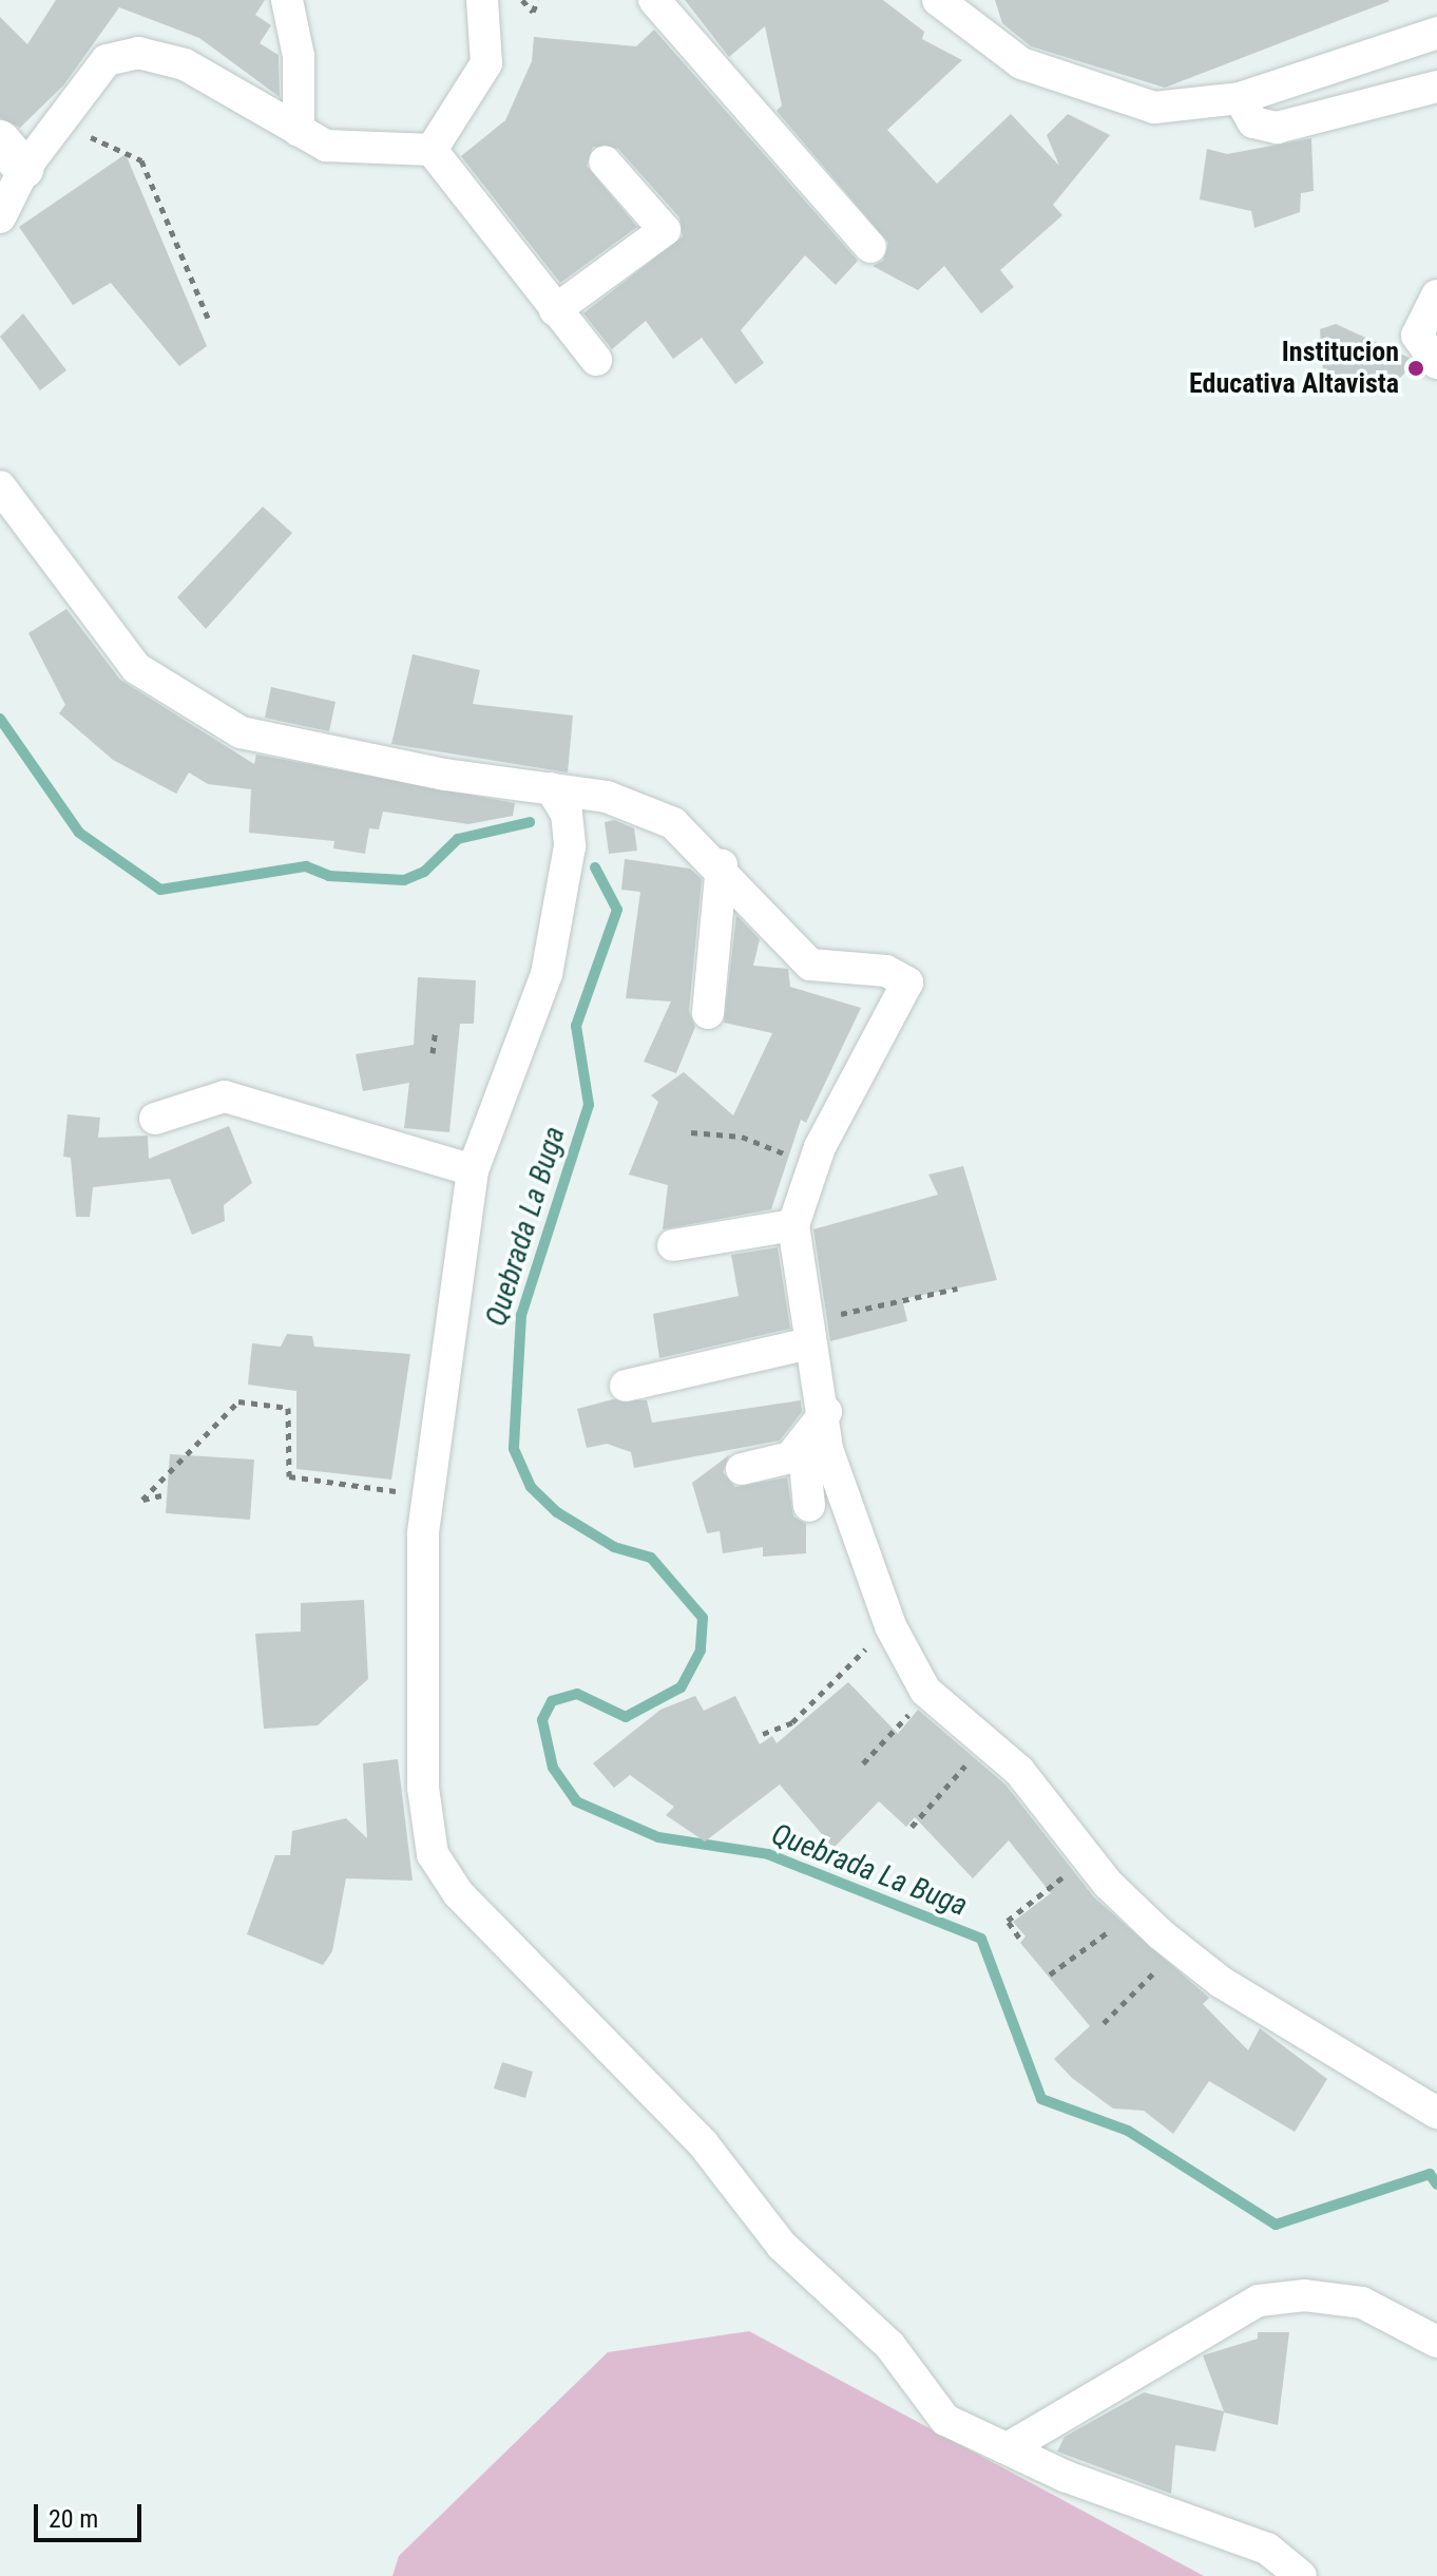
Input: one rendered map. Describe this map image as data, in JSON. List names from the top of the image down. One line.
{"water":["Quebrada La Buga"],"places":["Institucion Educativa Altavista"],"scale_bar":"20 m"}
